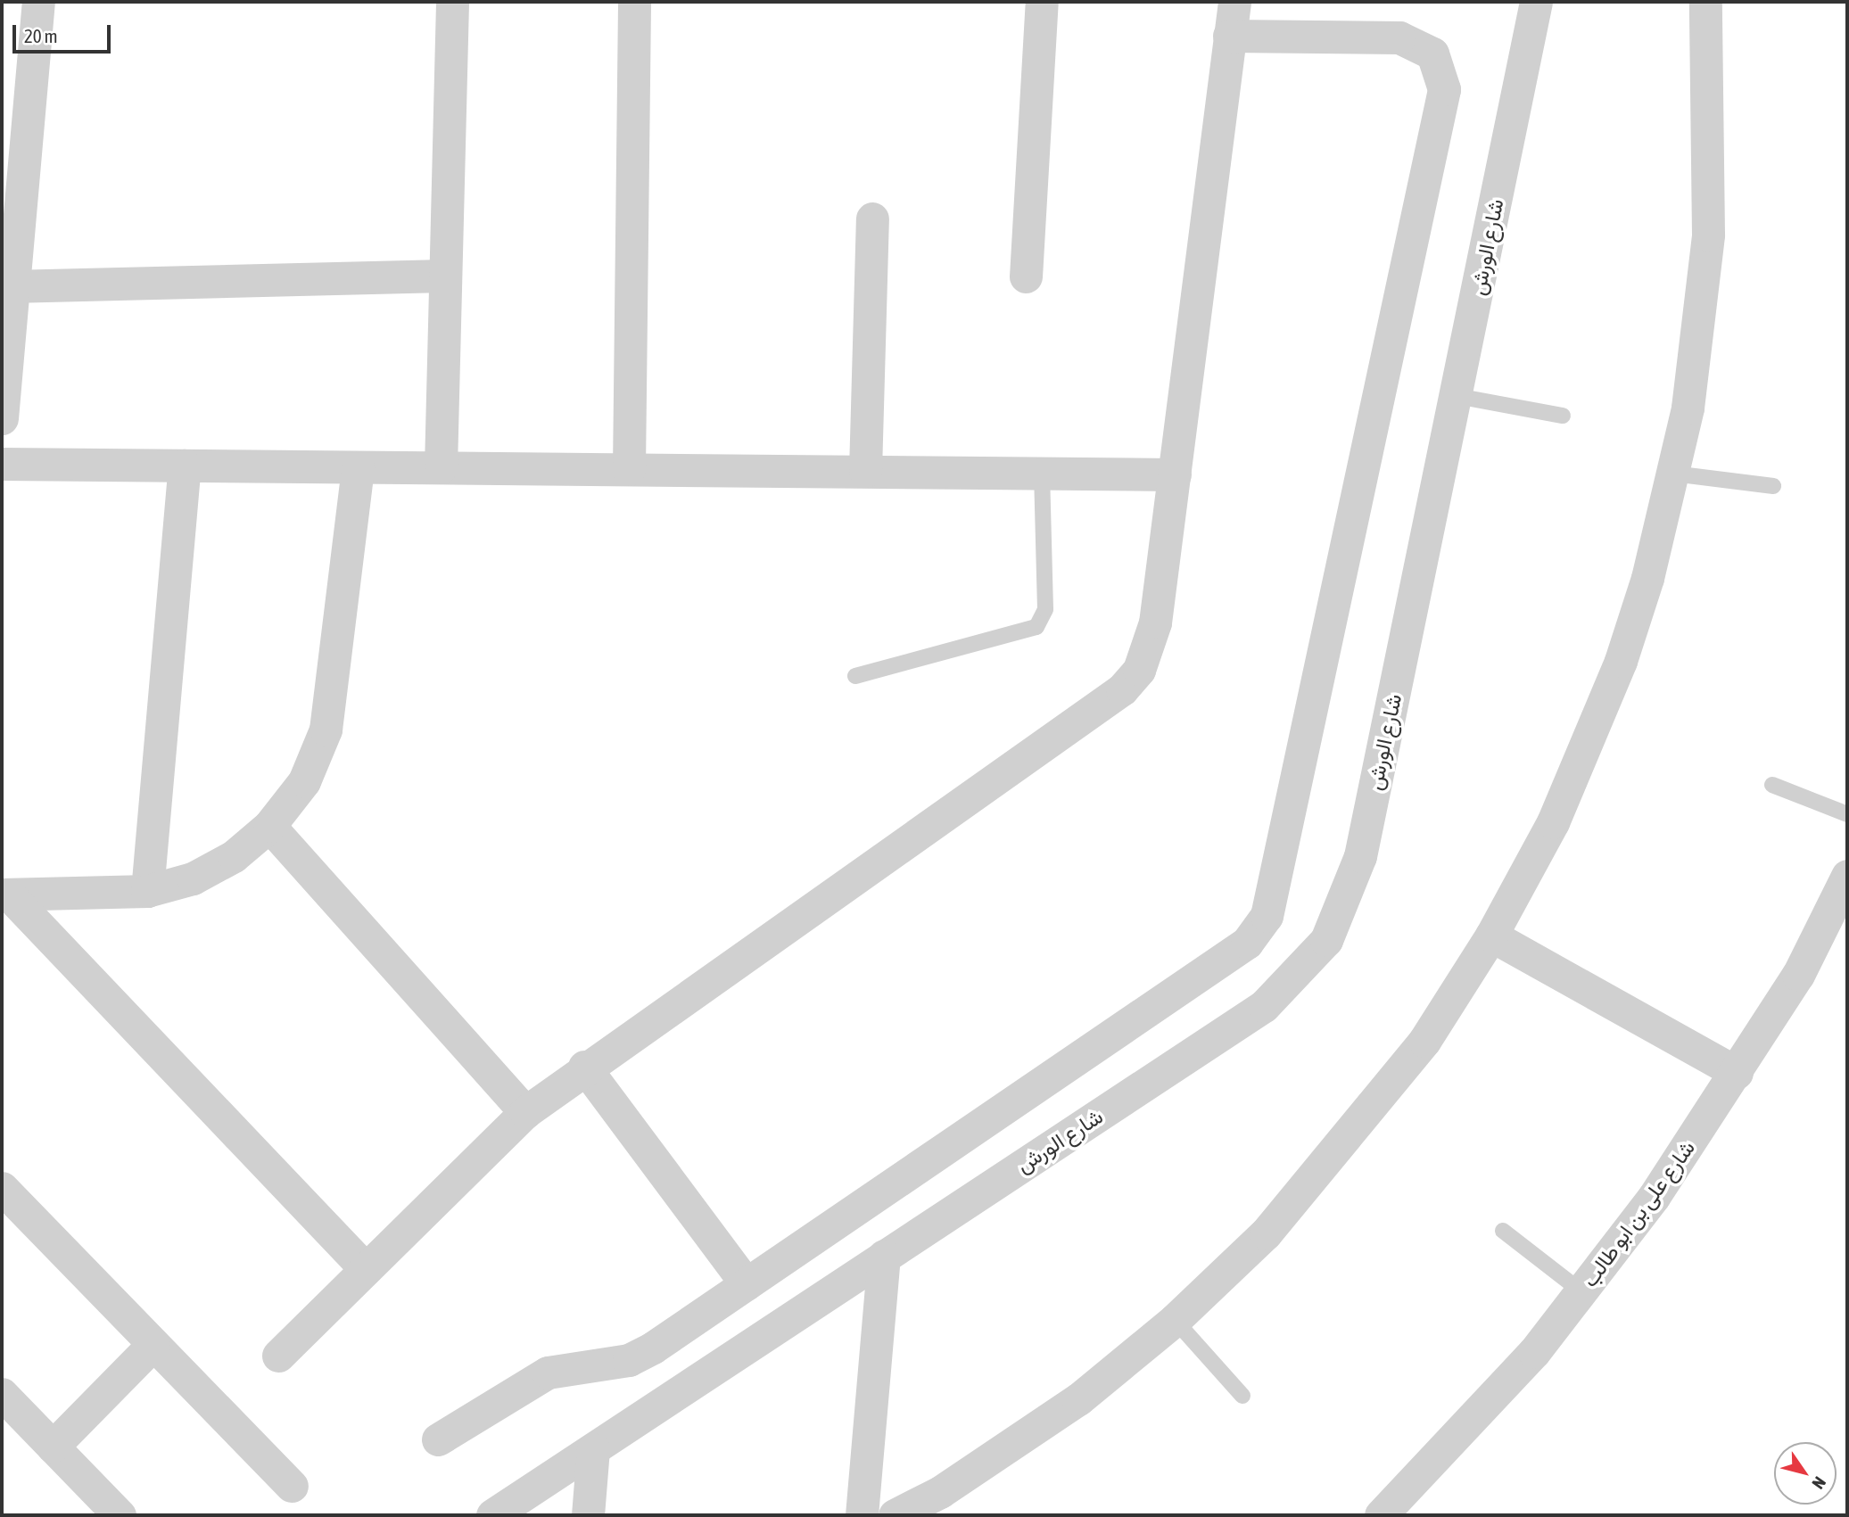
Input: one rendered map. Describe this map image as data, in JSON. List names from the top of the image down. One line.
{"streets":{"street":["شارع الورش","شارع على بن ابو طالب"]},"scale_bar":"20 m","north":"bottom right"}
